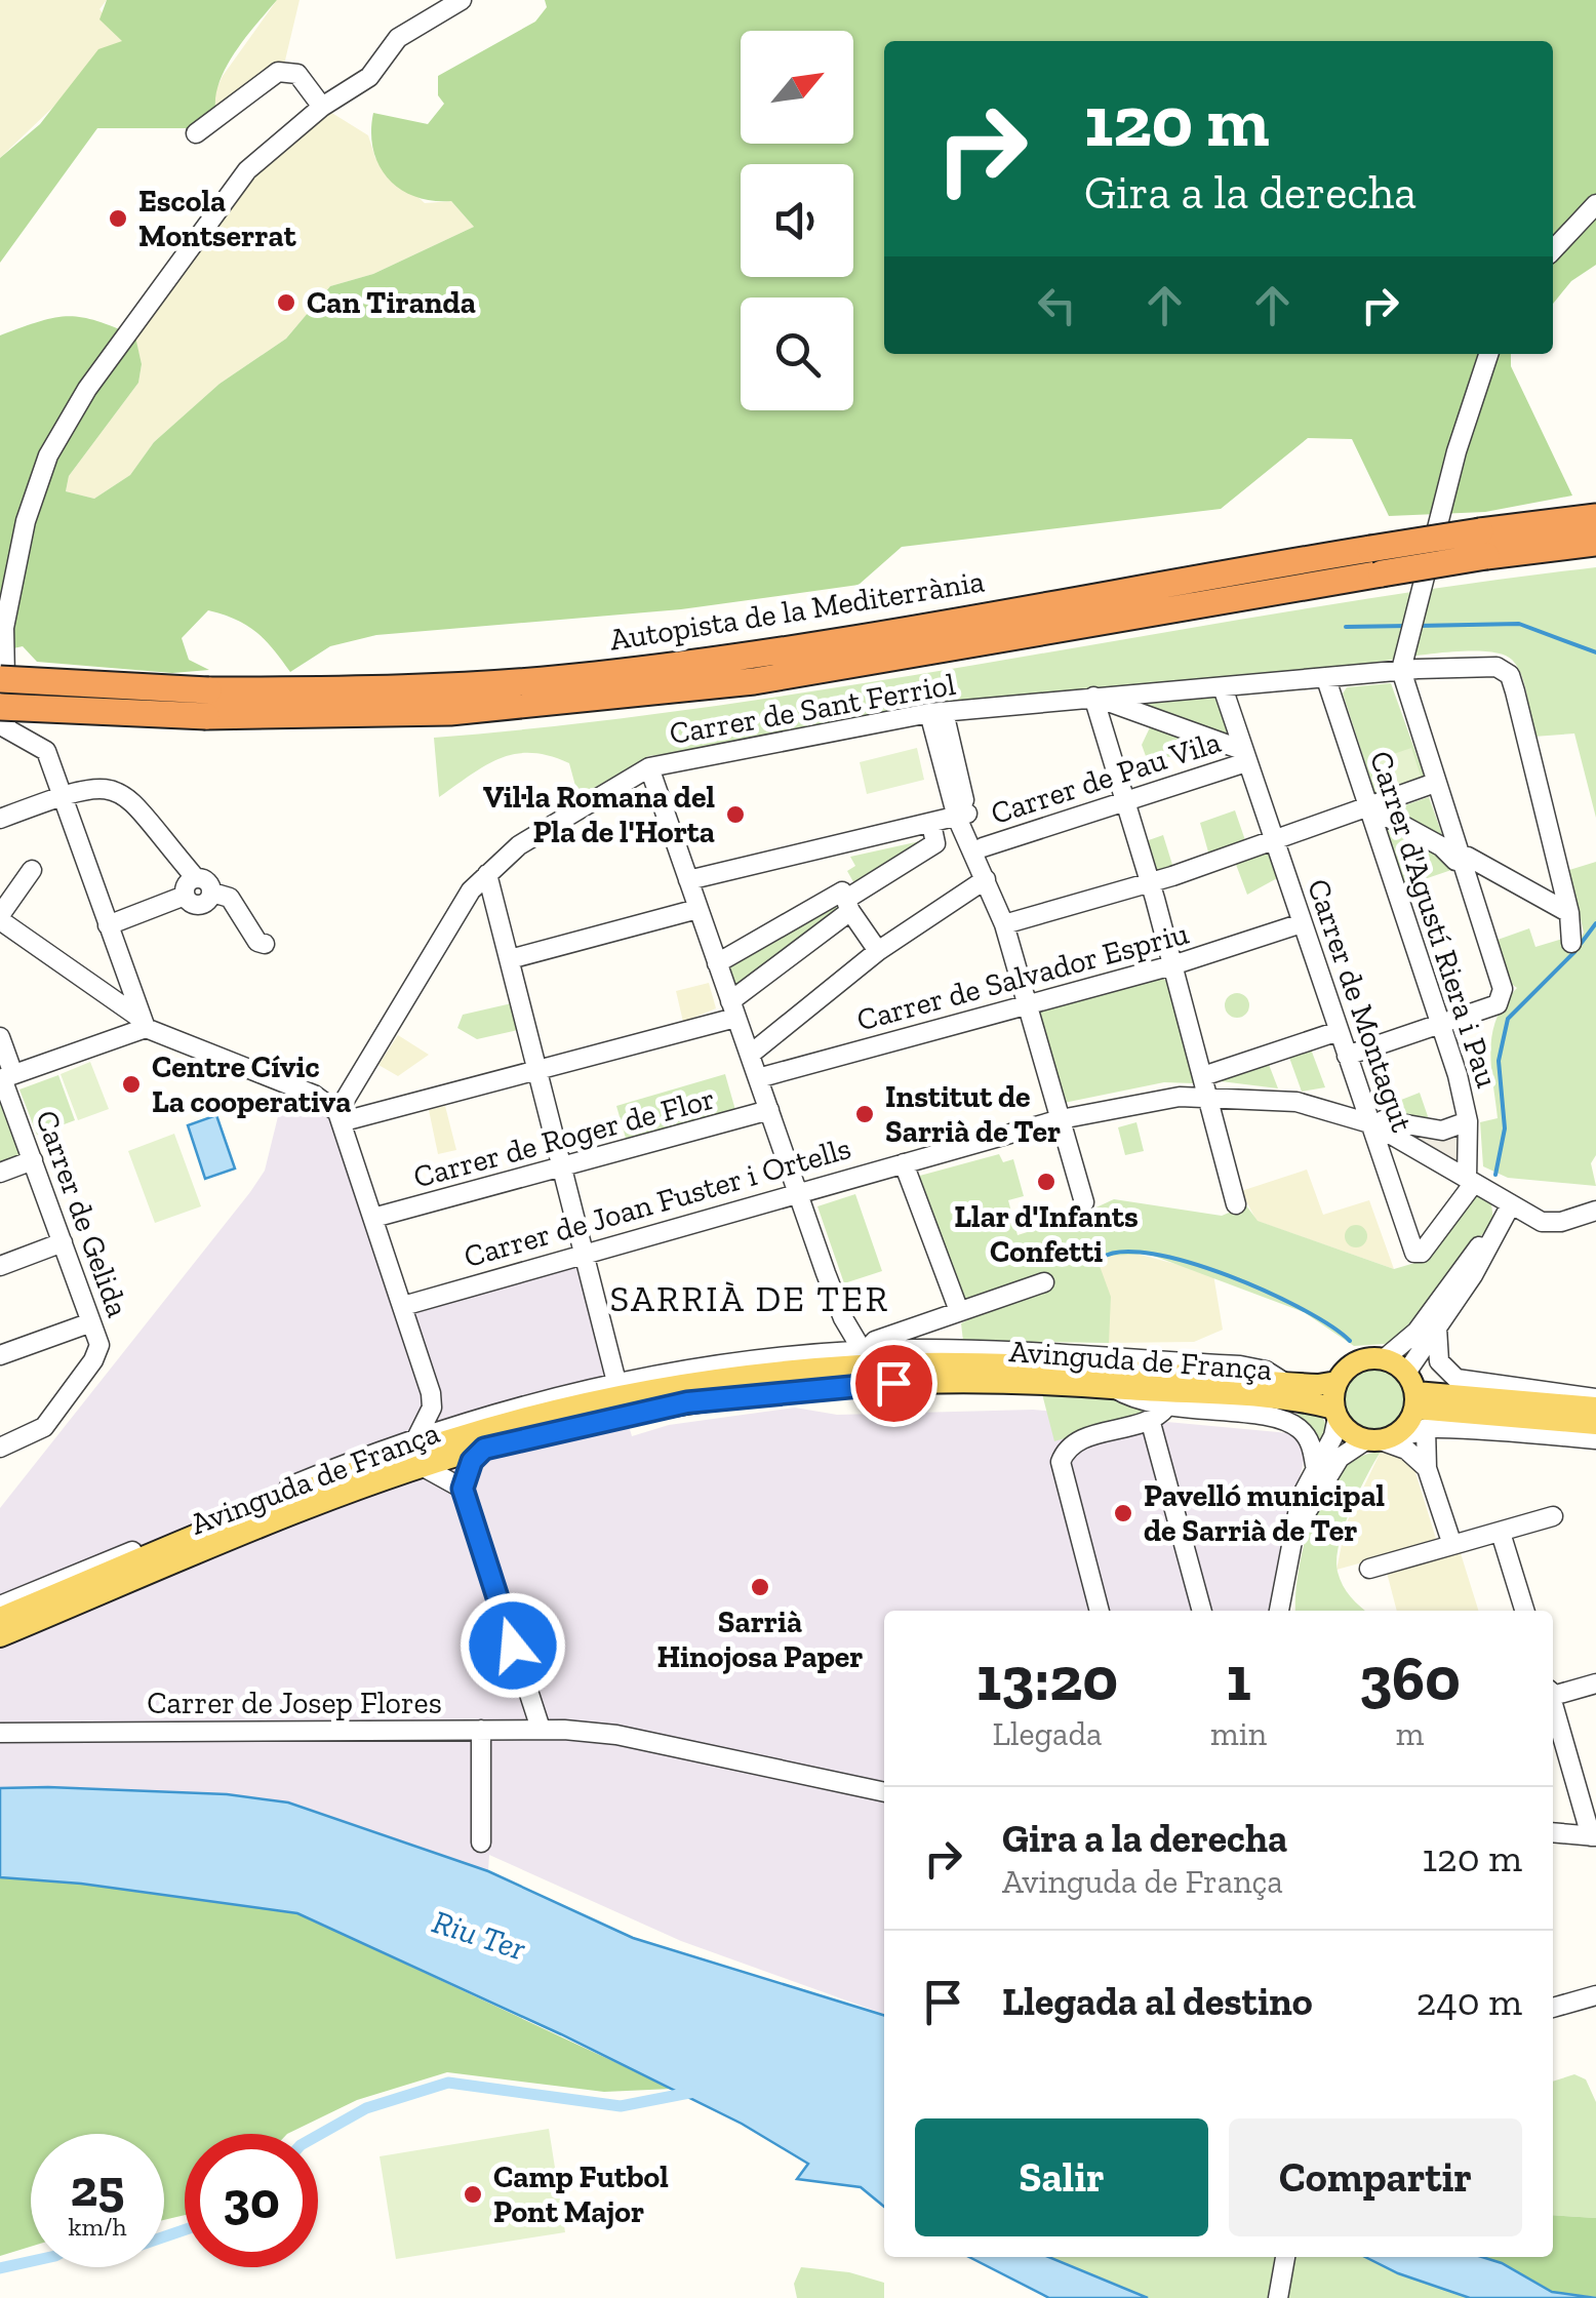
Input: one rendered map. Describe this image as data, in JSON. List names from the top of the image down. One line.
{"streets":{"highway":["Autopista de la Mediterrània"],"main road":["Avinguda de França"],"street":["Carrer de Sant Ferriol","Carrer de Pau Vila","Carrer d'Agustí Riera i Pau","Carrer de Salvador Espriu","Carrer de Montagut","Carrer de Roger de Flor","Carrer de Joan Fuster i Ortells","Carrer de Gelida","Carrer de Josep Flores"]},"crossings":[["Carrer de Sant Ferriol","Carrer de Pau Vila"],["Carrer de Sant Ferriol","Carrer d'Agustí Riera i Pau"],["Carrer de Sant Ferriol","Carrer de Montagut"],["Carrer de Pau Vila","Carrer de Montagut"],["Carrer d'Agustí Riera i Pau","Carrer de Montagut"],["Carrer d'Agustí Riera i Pau","Carrer de Joan Fuster i Ortells"],["Carrer de Salvador Espriu","Carrer de Montagut"],["Carrer de Montagut","Carrer de Joan Fuster i Ortells"]],"districts":["SARRIÀ DE TER"],"water":["Riu Ter"],"places":["Escola Montserrat","Can Tiranda","Vil·la Romana del Pla de l'Horta","Centre Cívic La cooperativa","Institut de Sarrià de Ter","Llar d'Infants Confetti","Pavelló municipal de Sarrià de Ter","Sarrià Hinojosa Paper","Camp Futbol Pont Major"],"north":"top right","page":{"turn":["120 m","Gira a la derecha"],"eta":["13:20","Llegada","1","min","360","m"],"list":[{"name":"Gira a la derecha","note":"Avinguda de França","value":"120 m"},{"name":"Llegada al destino","value":"240 m"}],"buttons":["Salir","Compartir"],"speed":"25 km/h","limit":"30"}}
